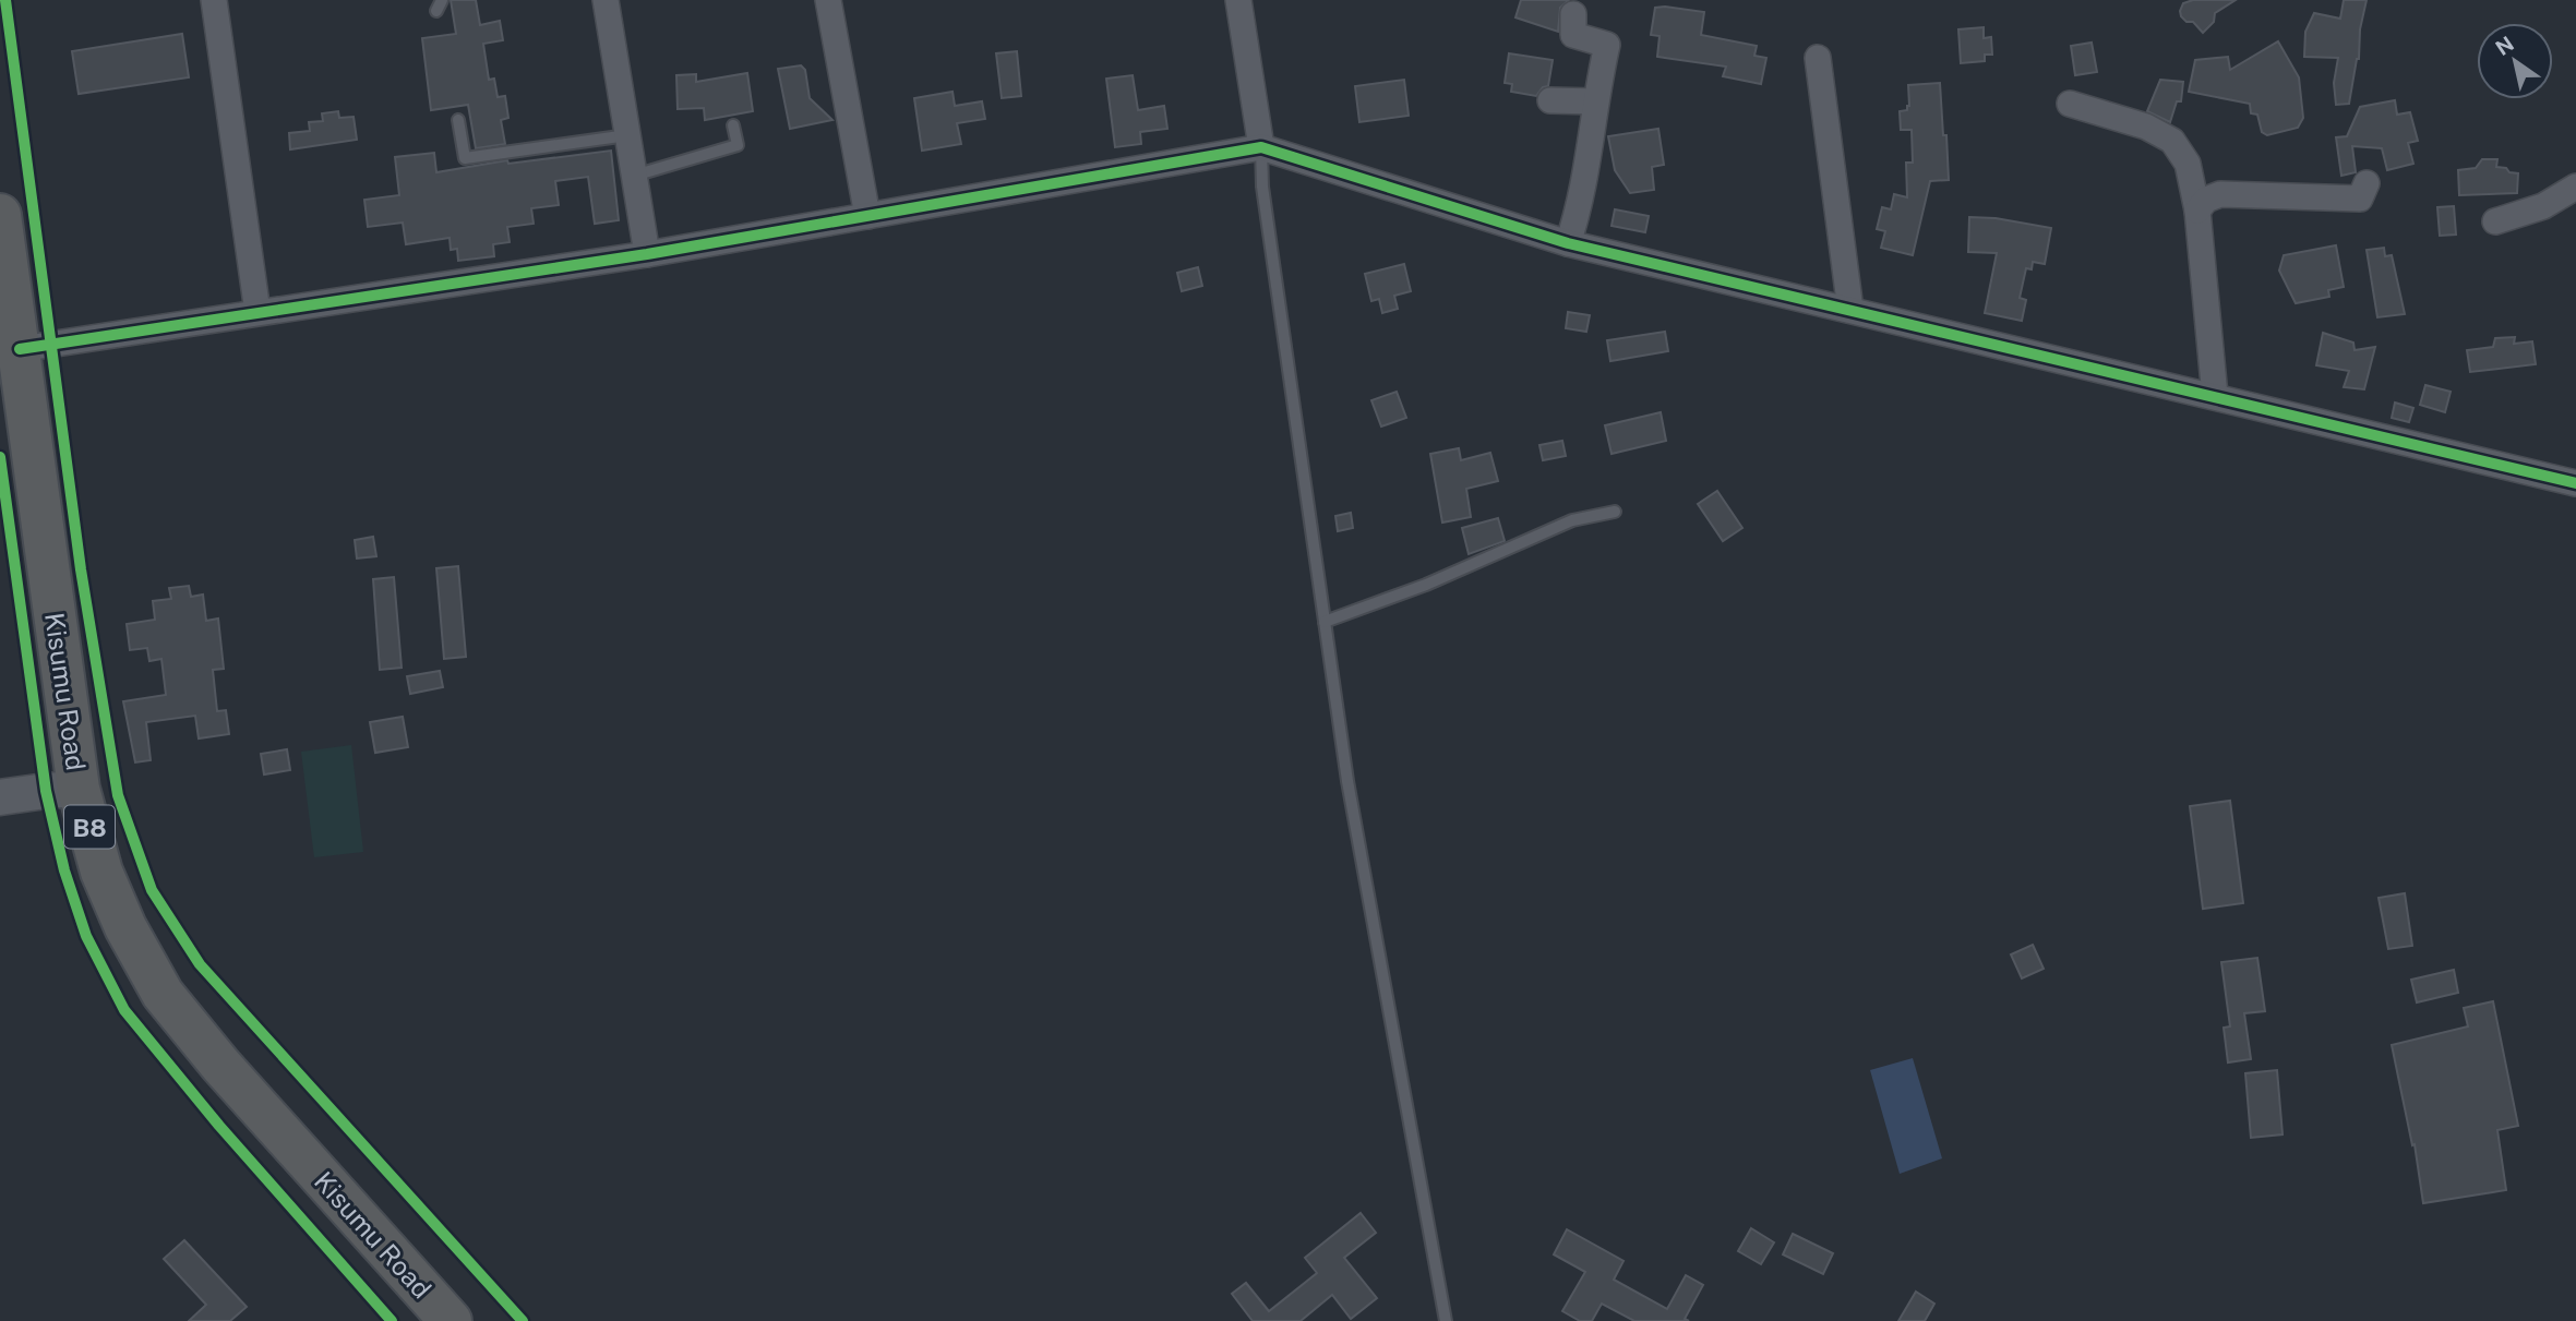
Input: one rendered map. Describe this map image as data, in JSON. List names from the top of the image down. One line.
{"streets":{"highway":["Kisumu Road","B8"]},"north":"top left"}
